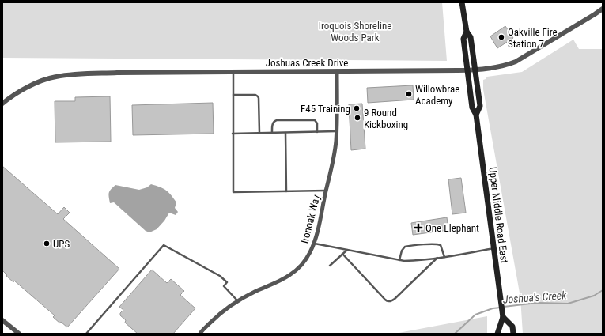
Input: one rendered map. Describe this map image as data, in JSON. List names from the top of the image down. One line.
{"streets":{"main road":["Upper Middle Road East"],"street":["Joshuas Creek Drive","Ironoak Way"]},"crossings":[["Joshuas Creek Drive","Upper Middle Road East"],["Joshuas Creek Drive","Ironoak Way"]],"water":["Joshua's Creek"],"parks":["Iroquois Shoreline Woods Park"],"places":{"other":["Oakville Fire Station 7","Willowbrae Academy","F45 Training","9 Round Kickboxing","UPS"],"health":["One Elephant"]}}
